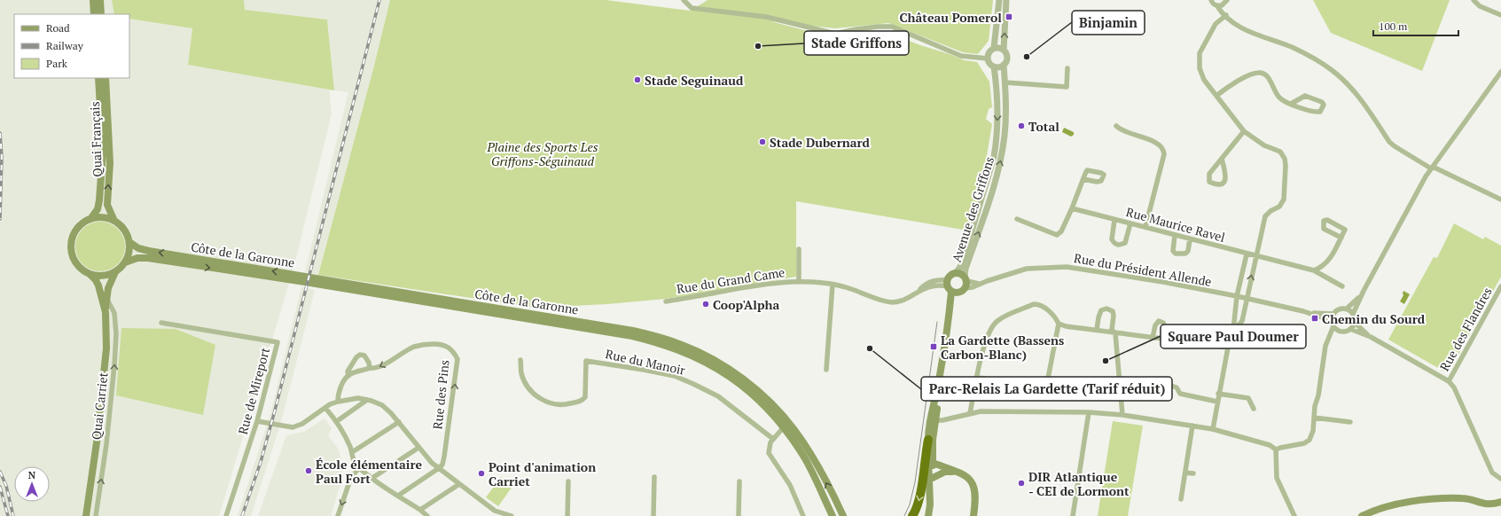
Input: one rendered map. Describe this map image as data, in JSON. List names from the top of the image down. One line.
{"streets":{"main road":["Quai Français","Avenue des Griffons","Côte de la Garonne","Quai Carriet"],"street":["Rue Maurice Ravel","Rue du Président Allende","Rue du Grand Came","Rue des Flandres","Rue du Manoir","Rue de Mireport","Rue des Pins"]},"crossings":[["Quai Français","Côte de la Garonne"],["Quai Français","Quai Carriet"],["Avenue des Griffons","Rue du Président Allende"],["Avenue des Griffons","Rue du Grand Came"],["Côte de la Garonne","Quai Carriet"]],"parks":["Plaine des Sports Les Griffons-Séguinaud"],"places":{"transit":["Château Pomerol","Chemin du Sourd","La Gardette (Bassens Carbon-Blanc)"],"other":["Stade Griffons","Binjamin","Stade Seguinaud","Total","Stade Dubernard","Coop'Alpha","Parc-Relais La Gardette (Tarif réduit)","Square Paul Doumer","École élémentaire Paul Fort","Point d'animation Carriet","DIR Atlantique - CEI de Lormont"]},"legend":["Road","Railway","Park"],"scale_bar":"100 m","north":"top"}
